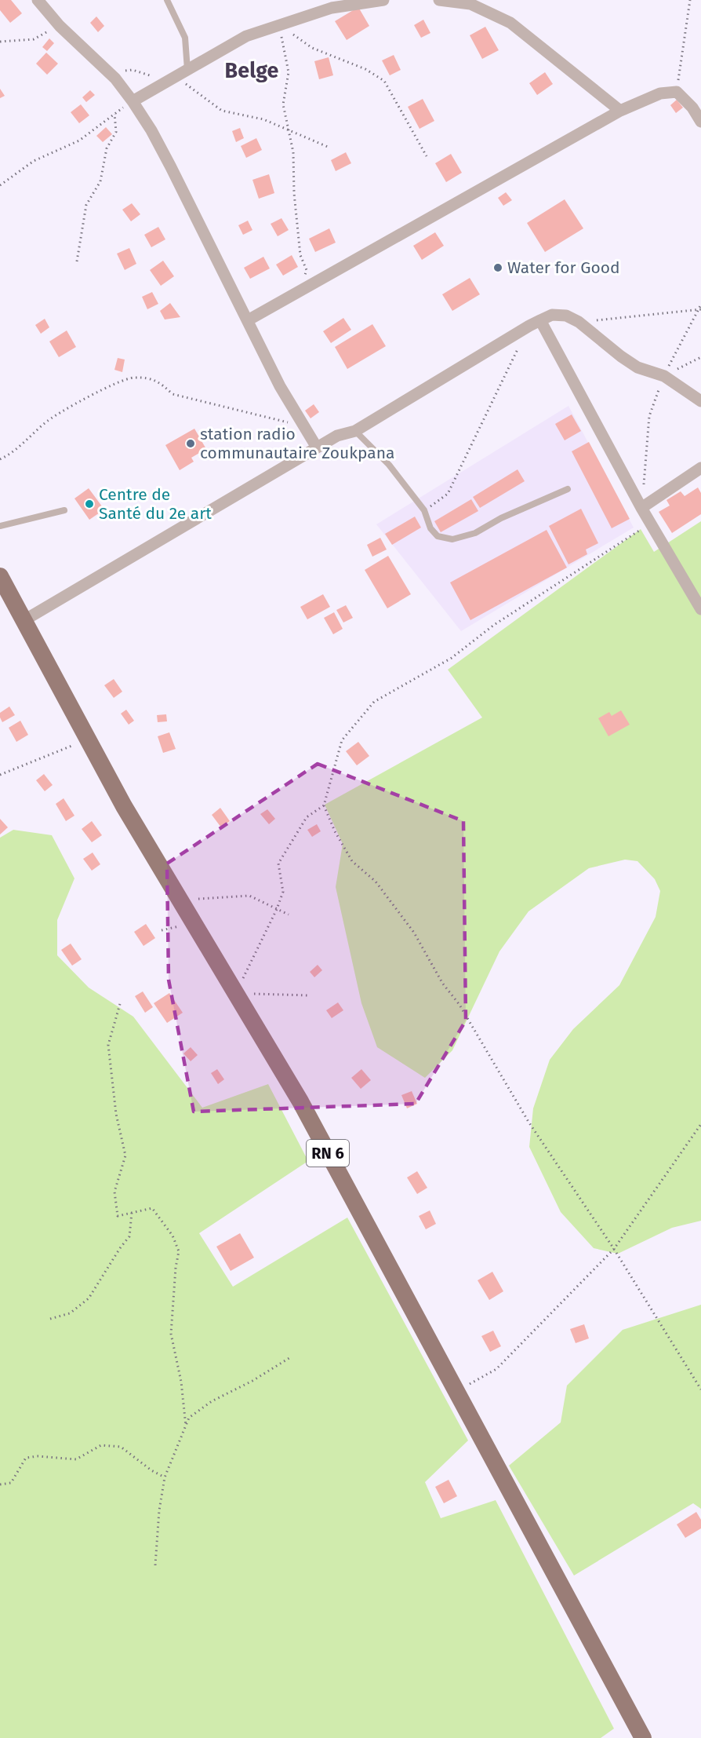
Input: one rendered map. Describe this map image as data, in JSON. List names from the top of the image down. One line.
{"streets":{"main road":["RN 6"]},"districts":["Belge"],"places":["Water for Good","station radio communautaire Zoukpana","Centre de Santé du 2e art"]}
